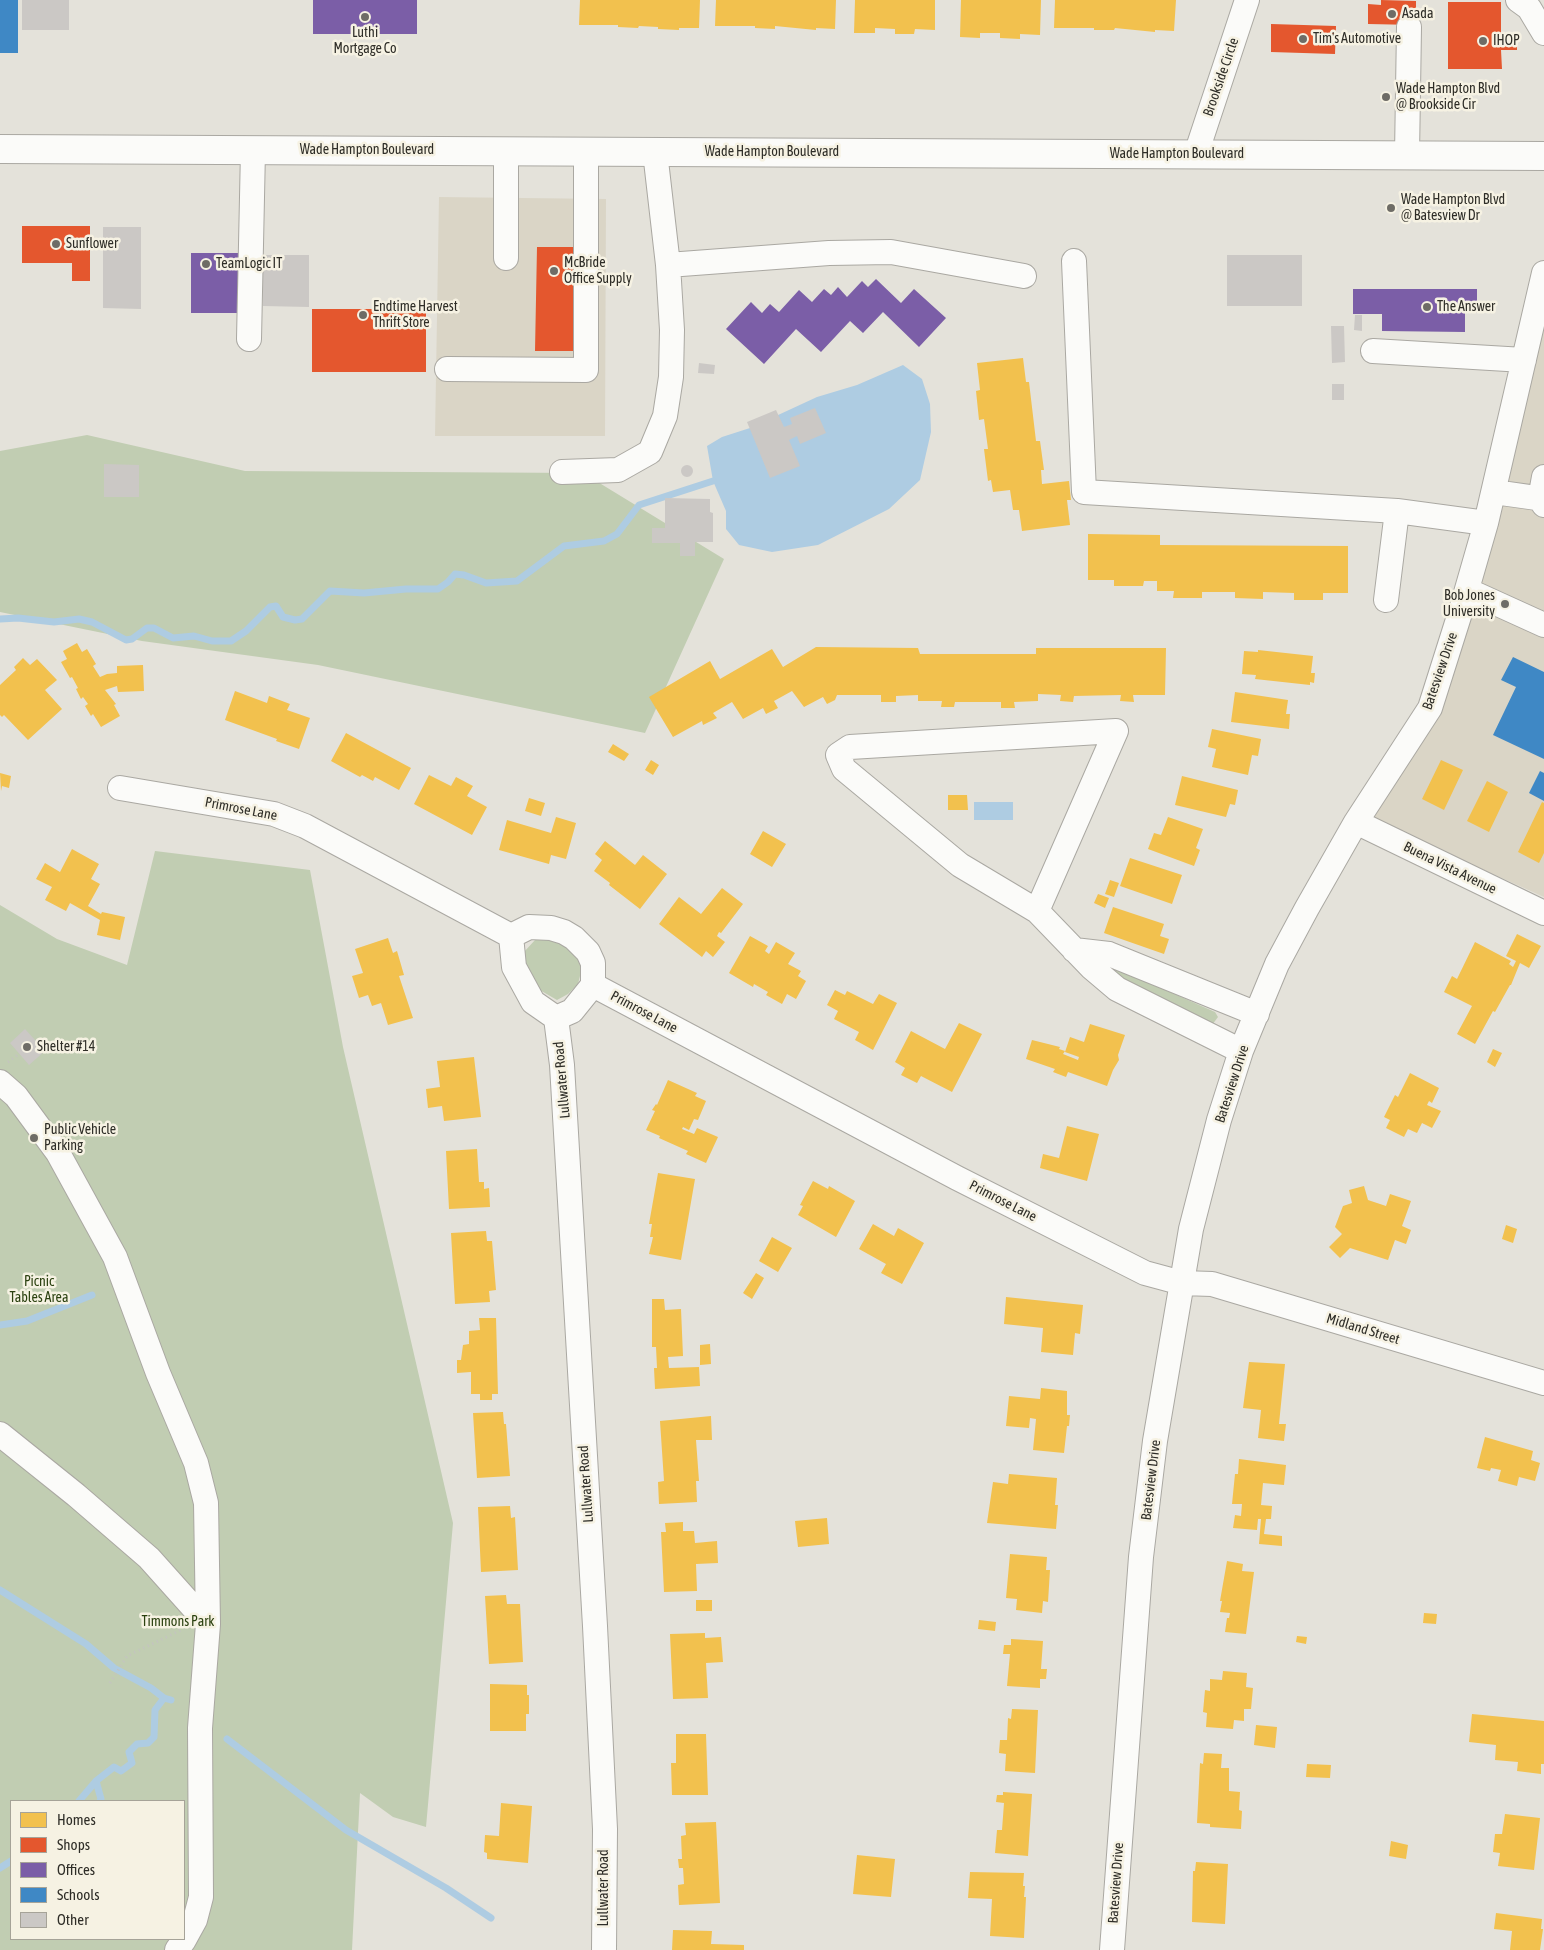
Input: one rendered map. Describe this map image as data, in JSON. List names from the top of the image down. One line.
{"streets":{"main road":["Wade Hampton Boulevard"],"street":["Brookside Circle","Batesview Drive","Primrose Lane","Buena Vista Avenue","Lullwater Road","Midland Street"]},"crossings":[["Brookside Circle","Wade Hampton Boulevard"],["Batesview Drive","Primrose Lane"],["Batesview Drive","Buena Vista Avenue"],["Batesview Drive","Midland Street"],["Primrose Lane","Lullwater Road"],["Primrose Lane","Midland Street"]],"parks":["Picnic Tables Area","Timmons Park"],"places":["Asada","Luthi Mortgage Co","Tim's Automotive","IHOP","Wade Hampton Blvd @ Brookside Cir","Wade Hampton Blvd @ Batesview Dr","Sunflower","TeamLogic IT","McBride Office Supply","The Answer","Endtime Harvest Thrift Store","Bob Jones University","Shelter #14","Public Vehicle Parking"],"legend":["Homes","Shops","Offices","Schools","Other"]}
